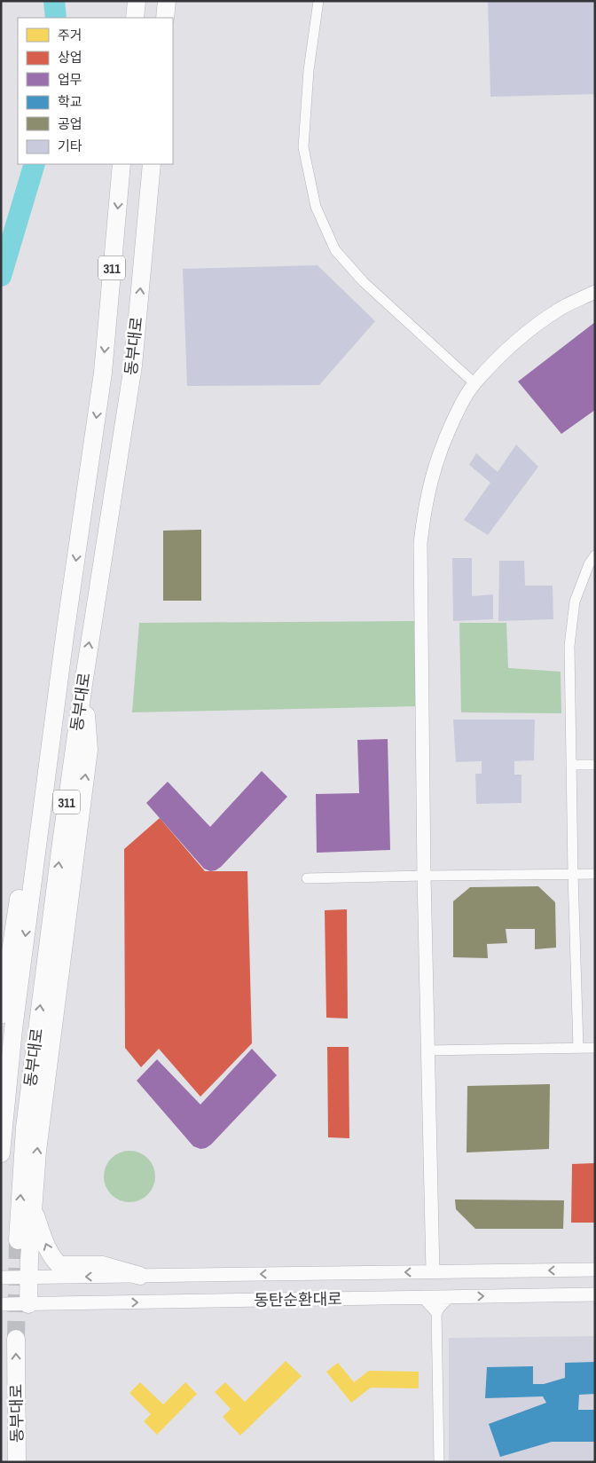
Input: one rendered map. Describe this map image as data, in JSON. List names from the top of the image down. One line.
{"streets":{"highway":["311","동부대로"],"street":["동탄순환대로"]},"legend":["주거","상업","업무","학교","공업","기타"]}
